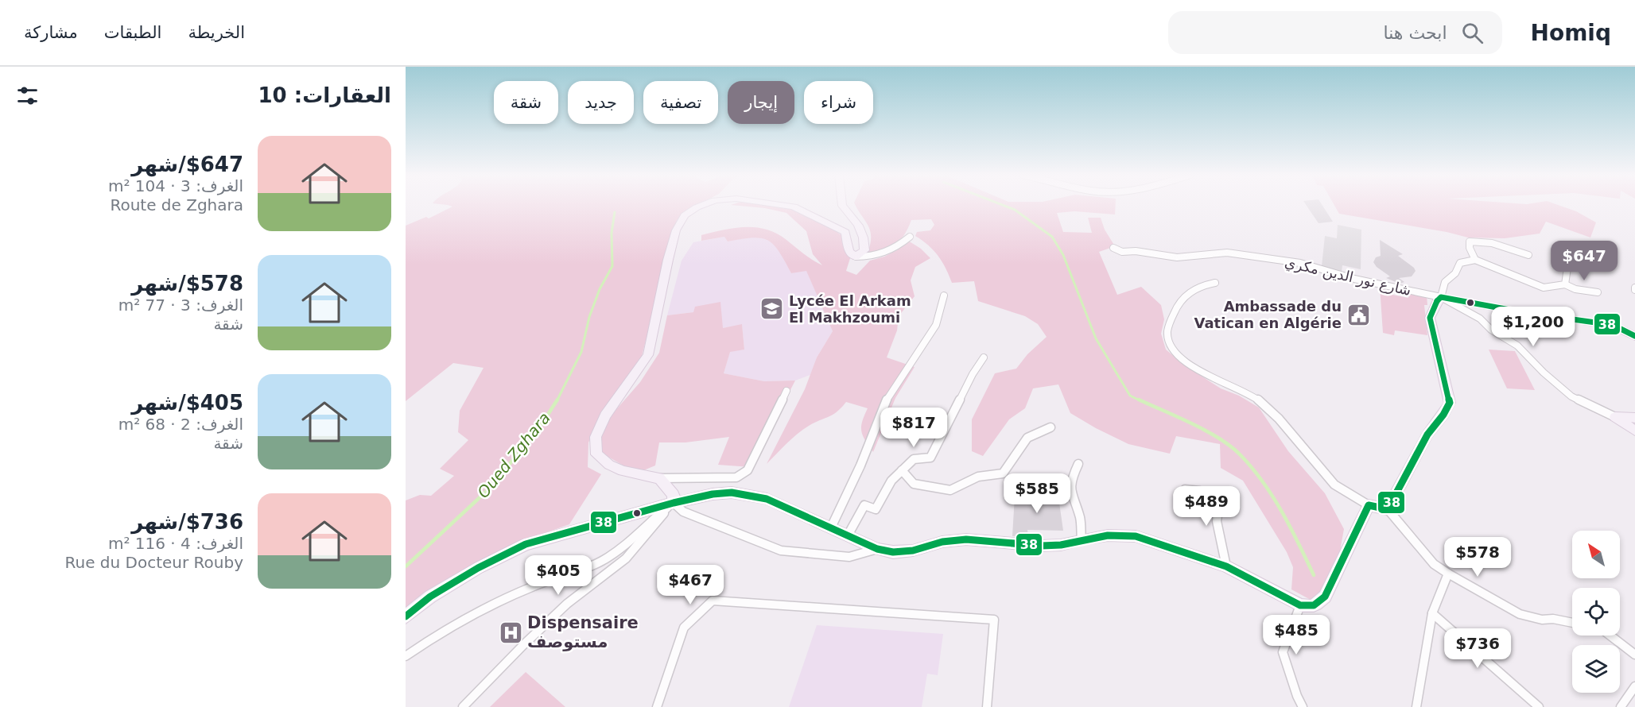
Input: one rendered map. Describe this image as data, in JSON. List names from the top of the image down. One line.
{"streets":{"street":["شارع نور الدين مكري"]},"water":["Oued Zghara"],"places":{"school or university":["Lycée El Arkam El Makhzoumi"],"public building":["Ambassade du Vatican en Algérie"],"hospital":["Dispensaire مستوصف"]},"lines":["transit line 38"],"north":"top left","page":{"header":"Homiq","search":"ابحث هنا","nav":["الخريطة","الطبقات","مشاركة"],"heading":"العقارات: 10","chip":["شراء","إيجار","تصفية","جديد","شقة"],"list":[{"name":"$647/شهر","note":"الغرف: 3 · 104 m² · Route de Zghara"},{"name":"$578/شهر","note":"الغرف: 3 · 77 m² · شقة"},{"name":"$405/شهر","note":"الغرف: 2 · 68 m² · شقة"},{"name":"$736/شهر","note":"الغرف: 4 · 116 m² · Rue du Docteur Rouby"}],"price":["$647","$1,200","$817","$585","$489","$578","$405","$467","$485","$736"]}}
